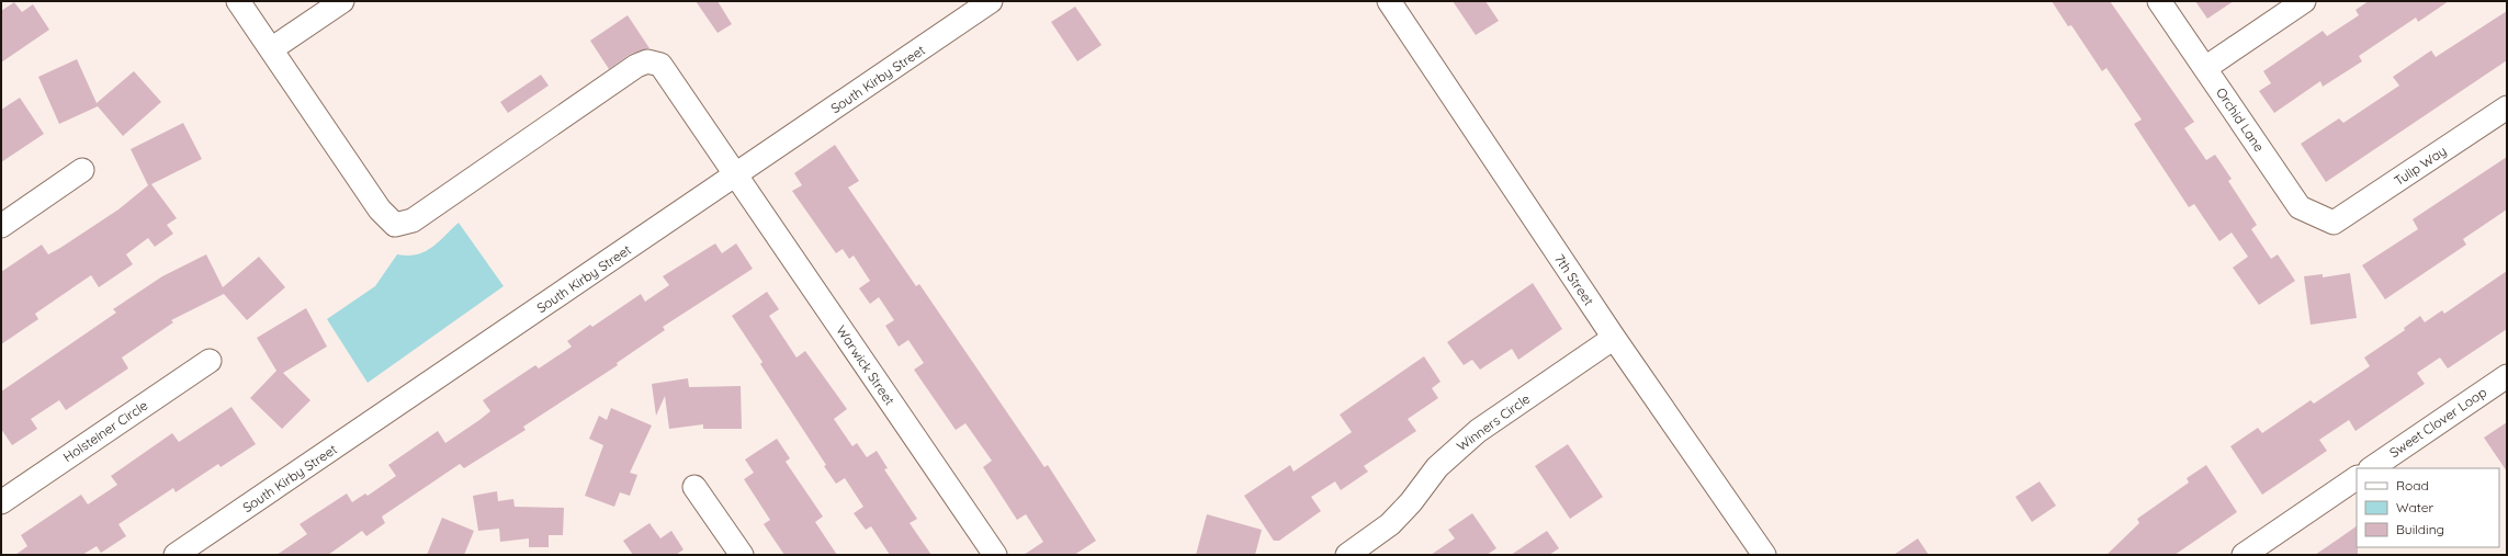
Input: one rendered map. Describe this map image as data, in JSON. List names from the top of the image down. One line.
{"streets":{"street":["South Kirby Street","Orchid Lane","Tulip Way","7th Street","Warwick Street","Winners Circle","Sweet Clover Loop","Holsteiner Circle"]},"crossings":[["South Kirby Street","Warwick Street"],["Orchid Lane","Tulip Way"],["7th Street","Winners Circle"]],"legend":["Road","Water","Building"]}
